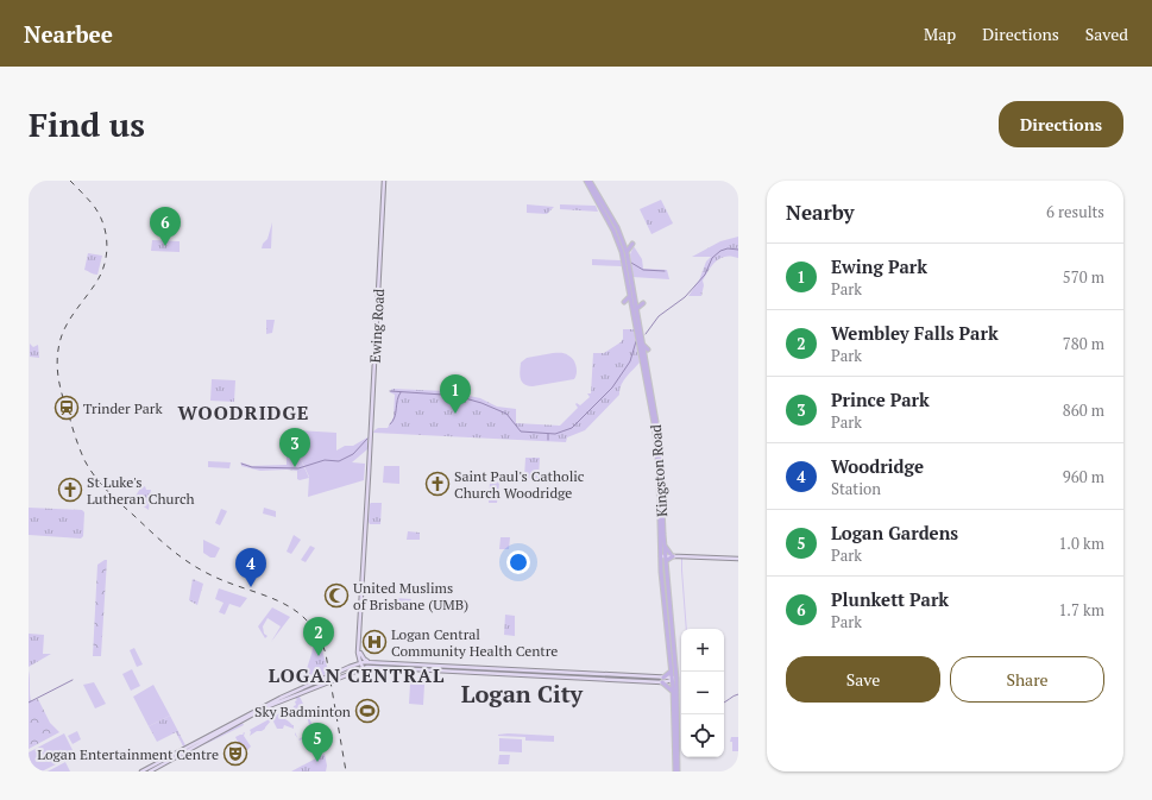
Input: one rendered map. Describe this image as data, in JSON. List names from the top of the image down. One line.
{"streets":{"main road":["Ewing Road","Kingston Road"]},"districts":["WOODRIDGE","LOGAN CENTRAL","Logan City"],"places":{"station":["Trinder Park"],"church":["Saint Paul's Catholic Church Woodridge","St Luke's Lutheran Church"],"mosque":["United Muslims of Brisbane (UMB)"],"hospital":["Logan Central Community Health Centre"],"sports":["Sky Badminton"],"theatre":["Logan Entertainment Centre"]},"page":{"header":"Nearbee","nav":["Map","Directions","Saved"],"buttons":["Directions",["Save","Share"]],"title":"Find us","heading":["Nearby","6 results"],"pins":["6","1","3","4","2","5"],"list":[{"mark":"1","name":"Ewing Park","note":"Park","value":"570 m"},{"mark":"2","name":"Wembley Falls Park","note":"Park","value":"780 m"},{"mark":"3","name":"Prince Park","note":"Park","value":"860 m"},{"mark":"4","name":"Woodridge","note":"Station","value":"960 m"},{"mark":"5","name":"Logan Gardens","note":"Park","value":"1.0 km"},{"mark":"6","name":"Plunkett Park","note":"Park","value":"1.7 km"}],"map_buttons":["+","−"]}}
